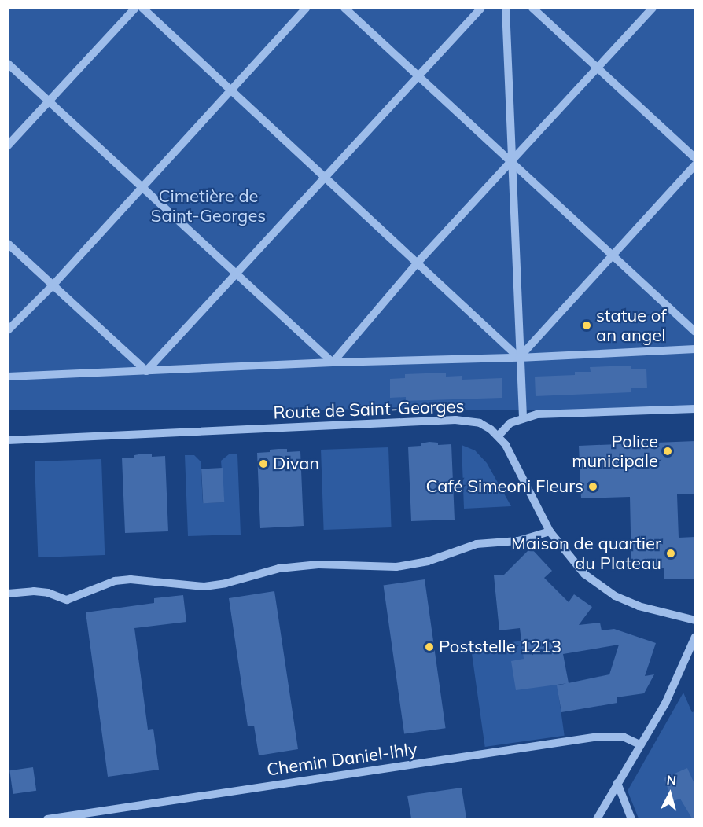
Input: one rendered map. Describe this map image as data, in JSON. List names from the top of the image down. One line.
{"streets":{"street":["Route de Saint-Georges","Chemin Daniel-Ihly"]},"parks":["Cimetière de Saint-Georges"],"places":["statue of an angel","Police municipale","Divan","Café Simeoni Fleurs","Maison de quartier du Plateau","Poststelle 1213"],"north":"top"}
